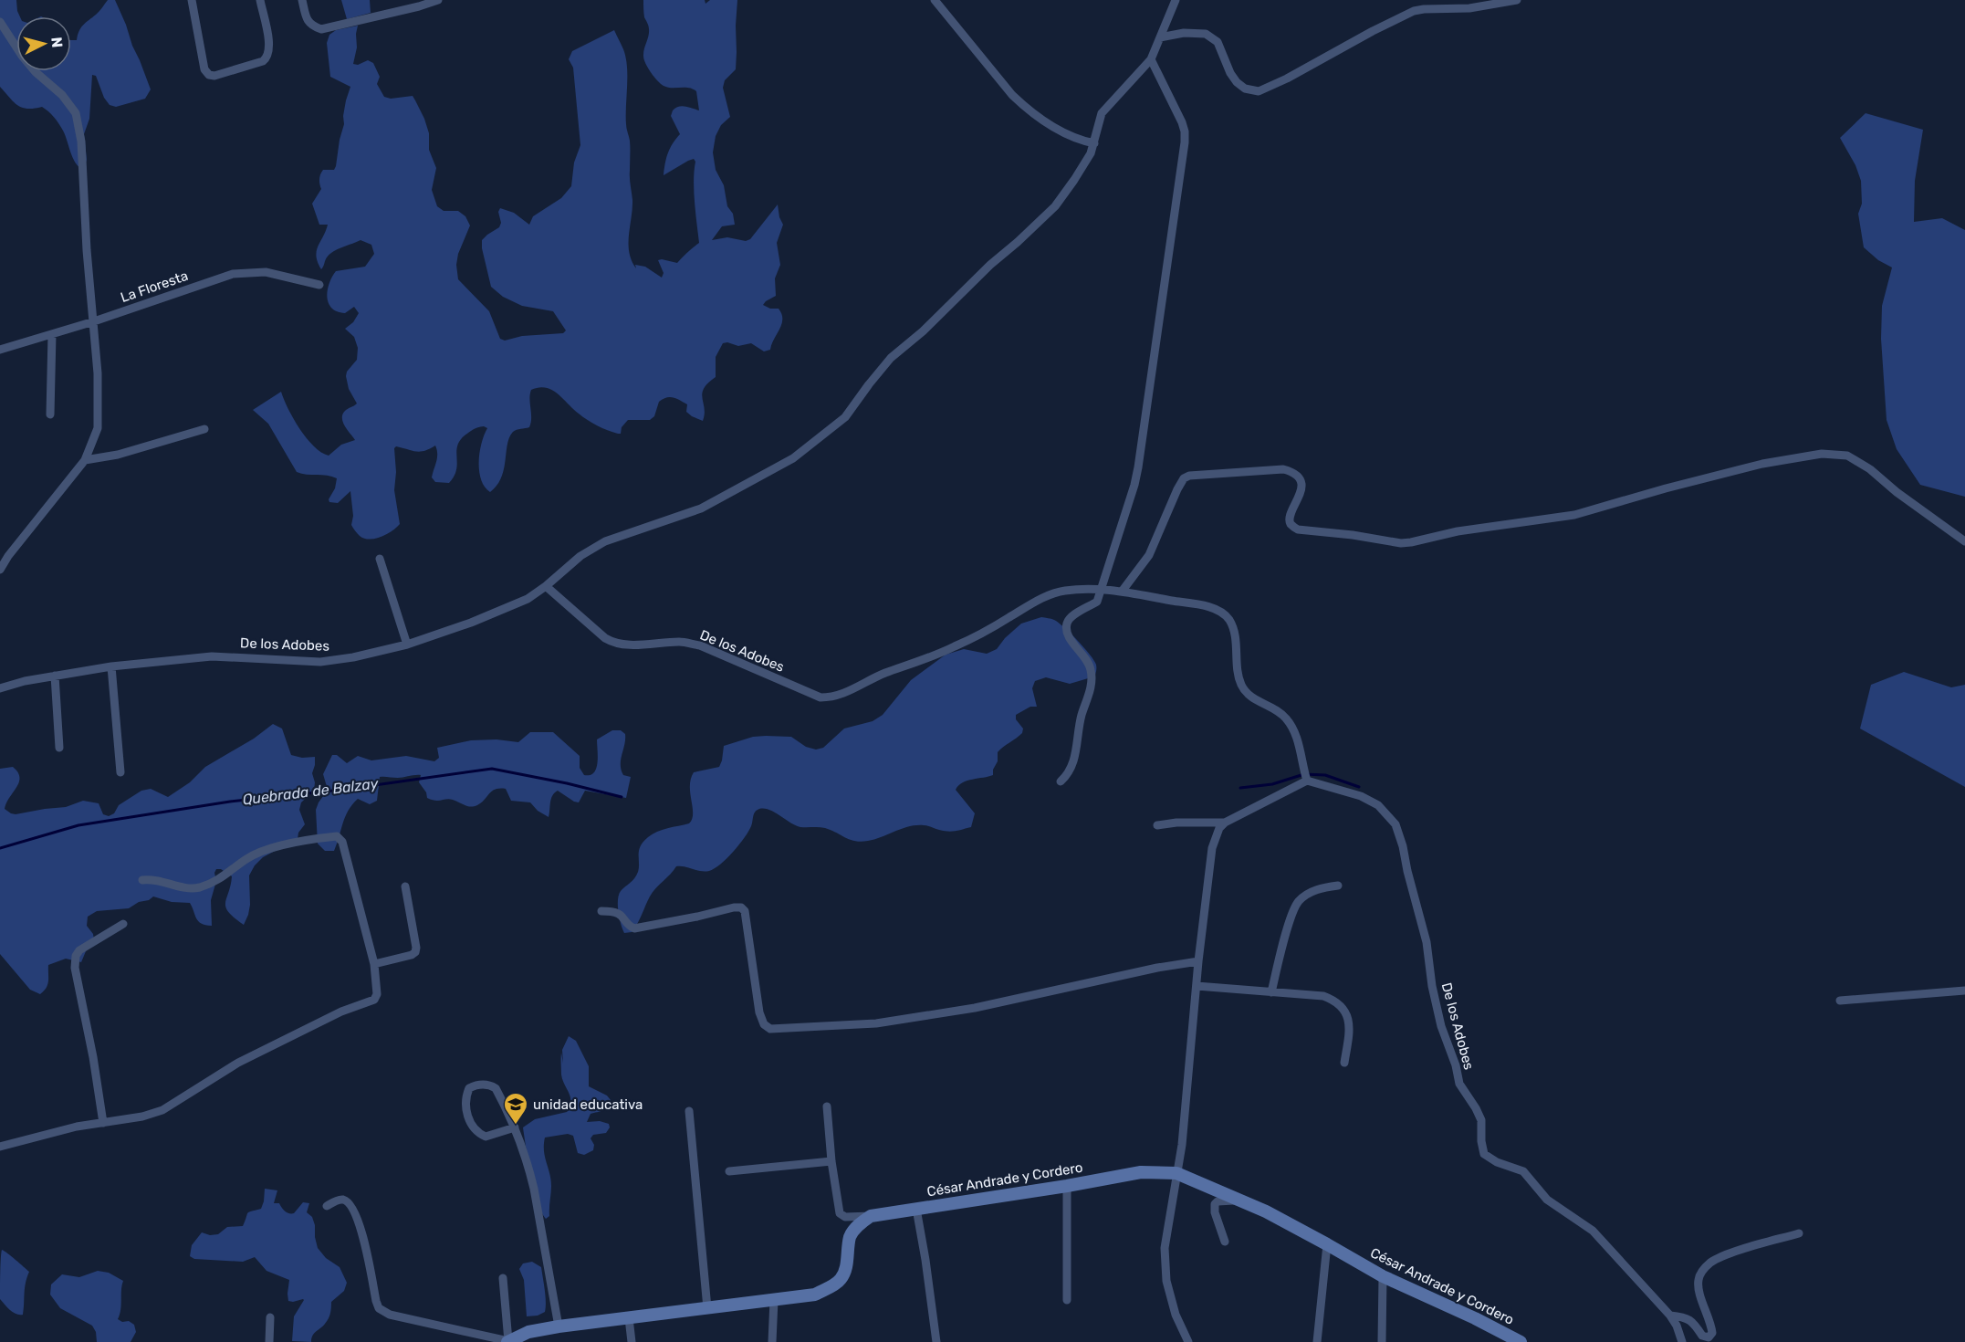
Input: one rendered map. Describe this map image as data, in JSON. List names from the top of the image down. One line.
{"streets":{"street":["La Floresta","De los Adobes","César Andrade y Cordero"]},"water":["Quebrada de Balzay"],"places":{"school or university":["unidad educativa"]},"north":"right"}
